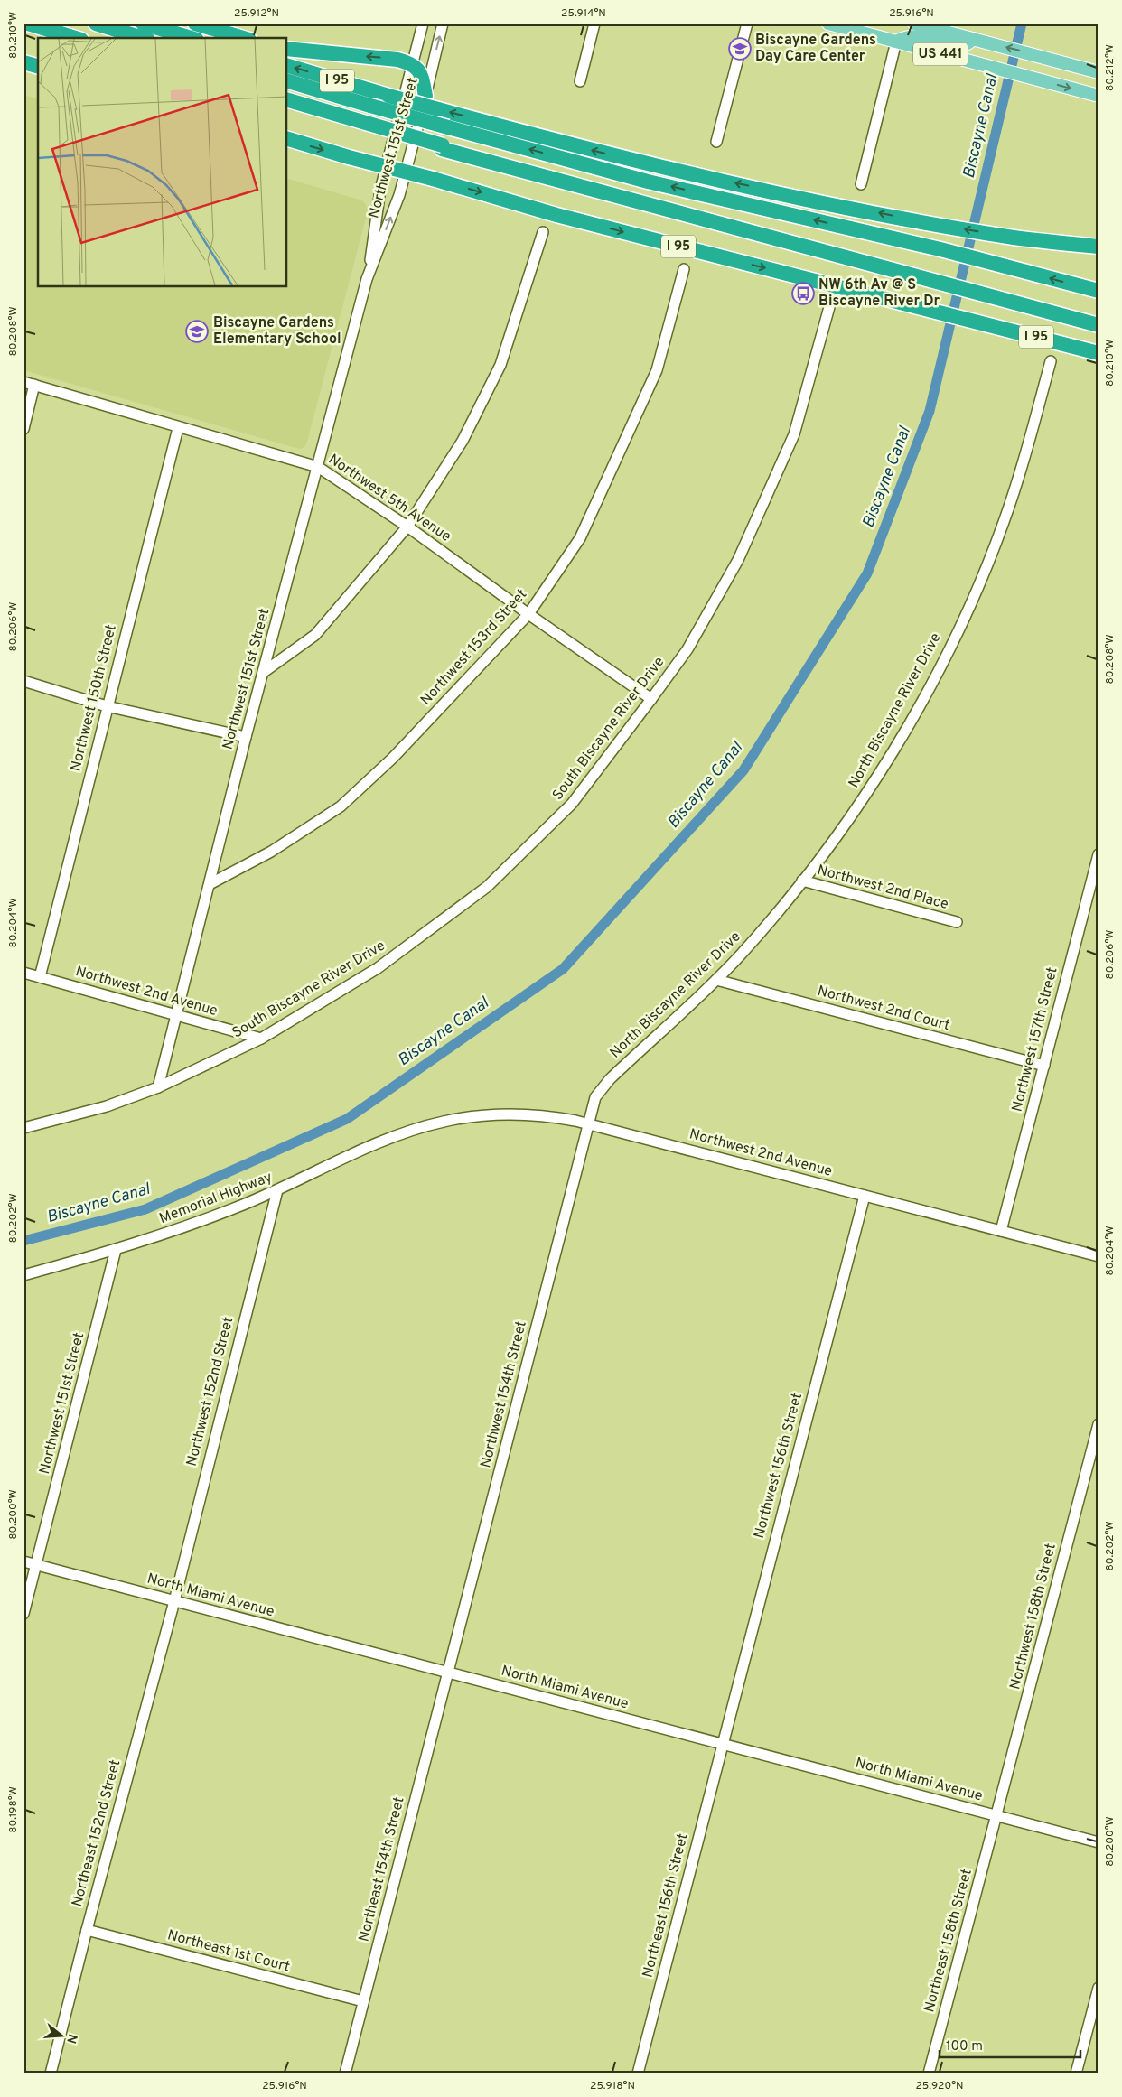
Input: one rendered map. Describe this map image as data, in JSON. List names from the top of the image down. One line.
{"streets":{"highway":["I 95"],"main road":["US 441"],"street":["Northwest 151st Street","Northwest 5th Avenue","Northwest 153rd Street","Northwest 150th Street","North Biscayne River Drive","South Biscayne River Drive","Northwest 2nd Place","Northwest 2nd Avenue","Northwest 2nd Court","Northwest 157th Street","Memorial Highway","Northwest 152nd Street","Northwest 154th Street","Northwest 156th Street","North Miami Avenue","Northwest 158th Street","Northeast 152nd Street","Northeast 154th Street","Northeast 156th Street","Northeast 158th Street","Northeast 1st Court"]},"crossings":[["Northwest 151st Street","Northwest 5th Avenue"],["Northwest 151st Street","Northwest 153rd Street"],["Northwest 151st Street","South Biscayne River Drive"],["Northwest 151st Street","Northwest 2nd Avenue"],["Northwest 151st Street","Memorial Highway"],["Northwest 151st Street","North Miami Avenue"],["Northwest 5th Avenue","Northwest 153rd Street"],["Northwest 5th Avenue","Northwest 150th Street"],["Northwest 5th Avenue","South Biscayne River Drive"],["Northwest 150th Street","Northwest 2nd Avenue"],["North Biscayne River Drive","Northwest 2nd Place"],["North Biscayne River Drive","Northwest 2nd Avenue"],["North Biscayne River Drive","Northwest 2nd Court"],["North Biscayne River Drive","Northwest 154th Street"],["South Biscayne River Drive","Northwest 2nd Avenue"],["Northwest 2nd Avenue","Northwest 157th Street"],["Northwest 2nd Avenue","Memorial Highway"],["Northwest 2nd Avenue","Northwest 154th Street"],["Northwest 2nd Avenue","Northwest 156th Street"],["Northwest 2nd Court","Northwest 157th Street"],["Memorial Highway","Northwest 152nd Street"],["Northwest 152nd Street","North Miami Avenue"],["Northwest 152nd Street","Northeast 152nd Street"],["Northwest 154th Street","North Miami Avenue"],["Northwest 154th Street","Northeast 154th Street"],["Northwest 156th Street","North Miami Avenue"],["Northwest 156th Street","Northeast 156th Street"],["North Miami Avenue","Northwest 158th Street"],["North Miami Avenue","Northeast 152nd Street"],["North Miami Avenue","Northeast 154th Street"],["North Miami Avenue","Northeast 156th Street"],["North Miami Avenue","Northeast 158th Street"],["Northwest 158th Street","Northeast 158th Street"],["Northeast 152nd Street","Northeast 1st Court"],["Northeast 154th Street","Northeast 1st Court"]],"water":["Biscayne Canal"],"places":{"school or university":["Biscayne Gardens Day Care Center","Biscayne Gardens Elementary School"],"bus stop":["NW 6th Av @ S Biscayne River Dr"]},"scale_bar":"100 m","north":"right","coordinates":["25.912°N","25.914°N","25.916°N","80.210°W","80.212°W","80.208°W","80.206°W","80.204°W","80.202°W","80.200°W","80.198°W","25.918°N","25.920°N"]}
